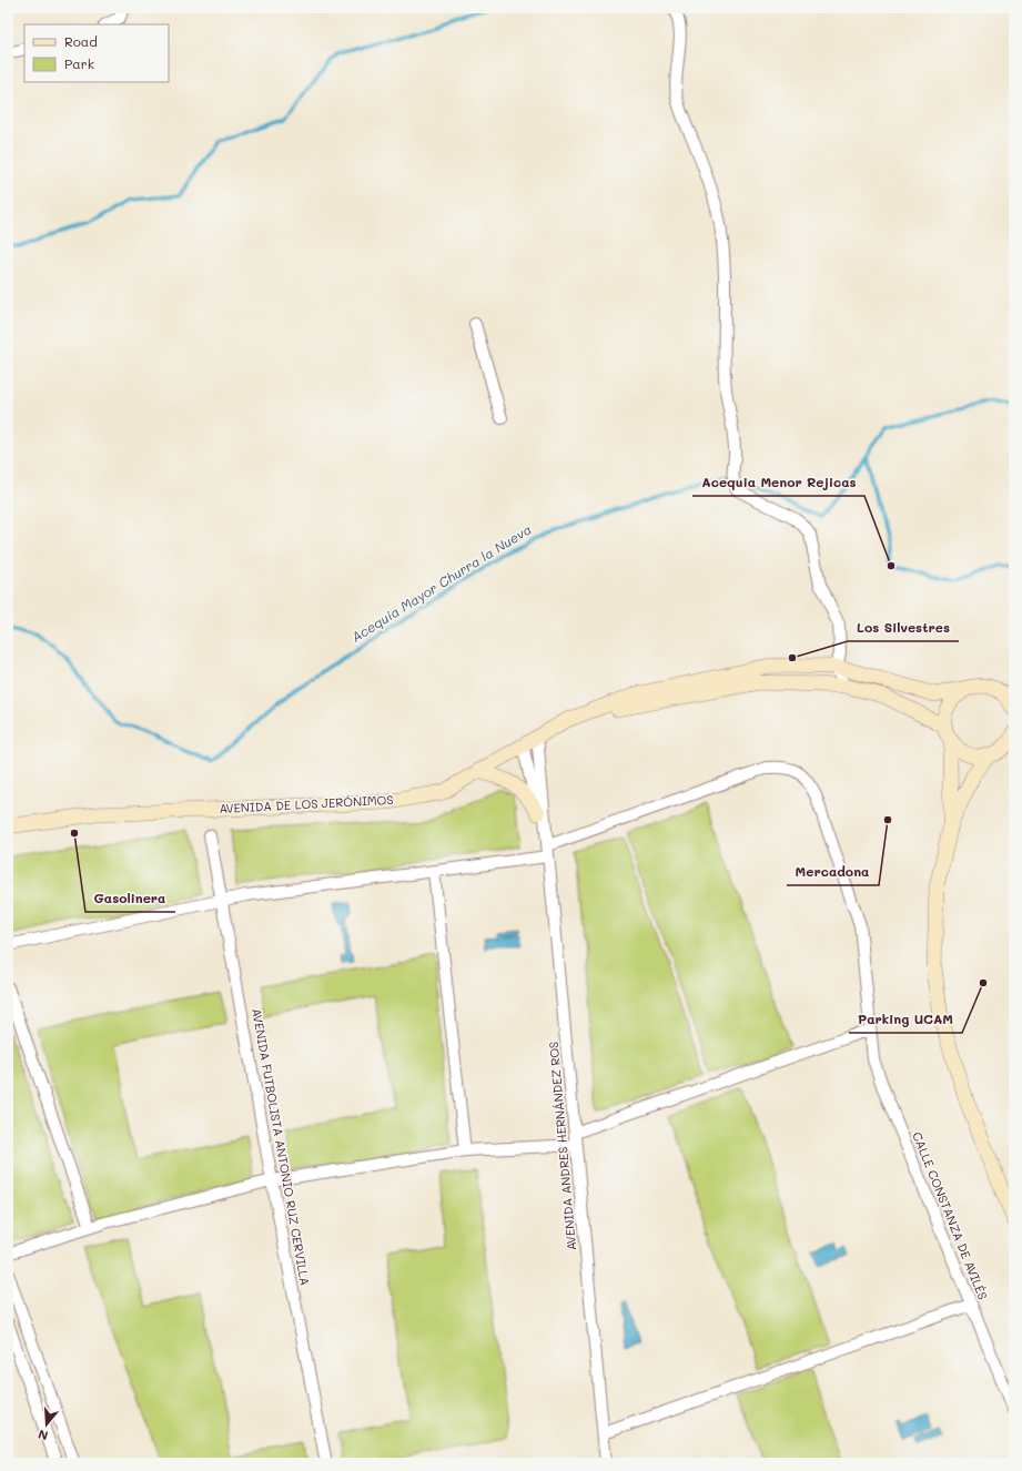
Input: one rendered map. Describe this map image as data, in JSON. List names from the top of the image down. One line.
{"streets":{"main road":["AVENIDA DE LOS JERÓNIMOS"],"street":["AVENIDA ANDRES HERNÁNDEZ ROS","AVENIDA FUTBOLISTA ANTONIO RUZ CERVILLA","CALLE CONSTANZA DE AVILÉS"]},"crossings":[["AVENIDA DE LOS JERÓNIMOS","AVENIDA ANDRES HERNÁNDEZ ROS"],["AVENIDA ANDRES HERNÁNDEZ ROS","CALLE CONSTANZA DE AVILÉS"],["AVENIDA FUTBOLISTA ANTONIO RUZ CERVILLA","CALLE CONSTANZA DE AVILÉS"]],"water":["Acequia Mayor Churra la Nueva"],"places":["Acequia Menor Rejicas","Los Silvestres","Mercadona","Gasolinera","Parking UCAM"],"legend":["Road","Park"],"north":"bottom"}
